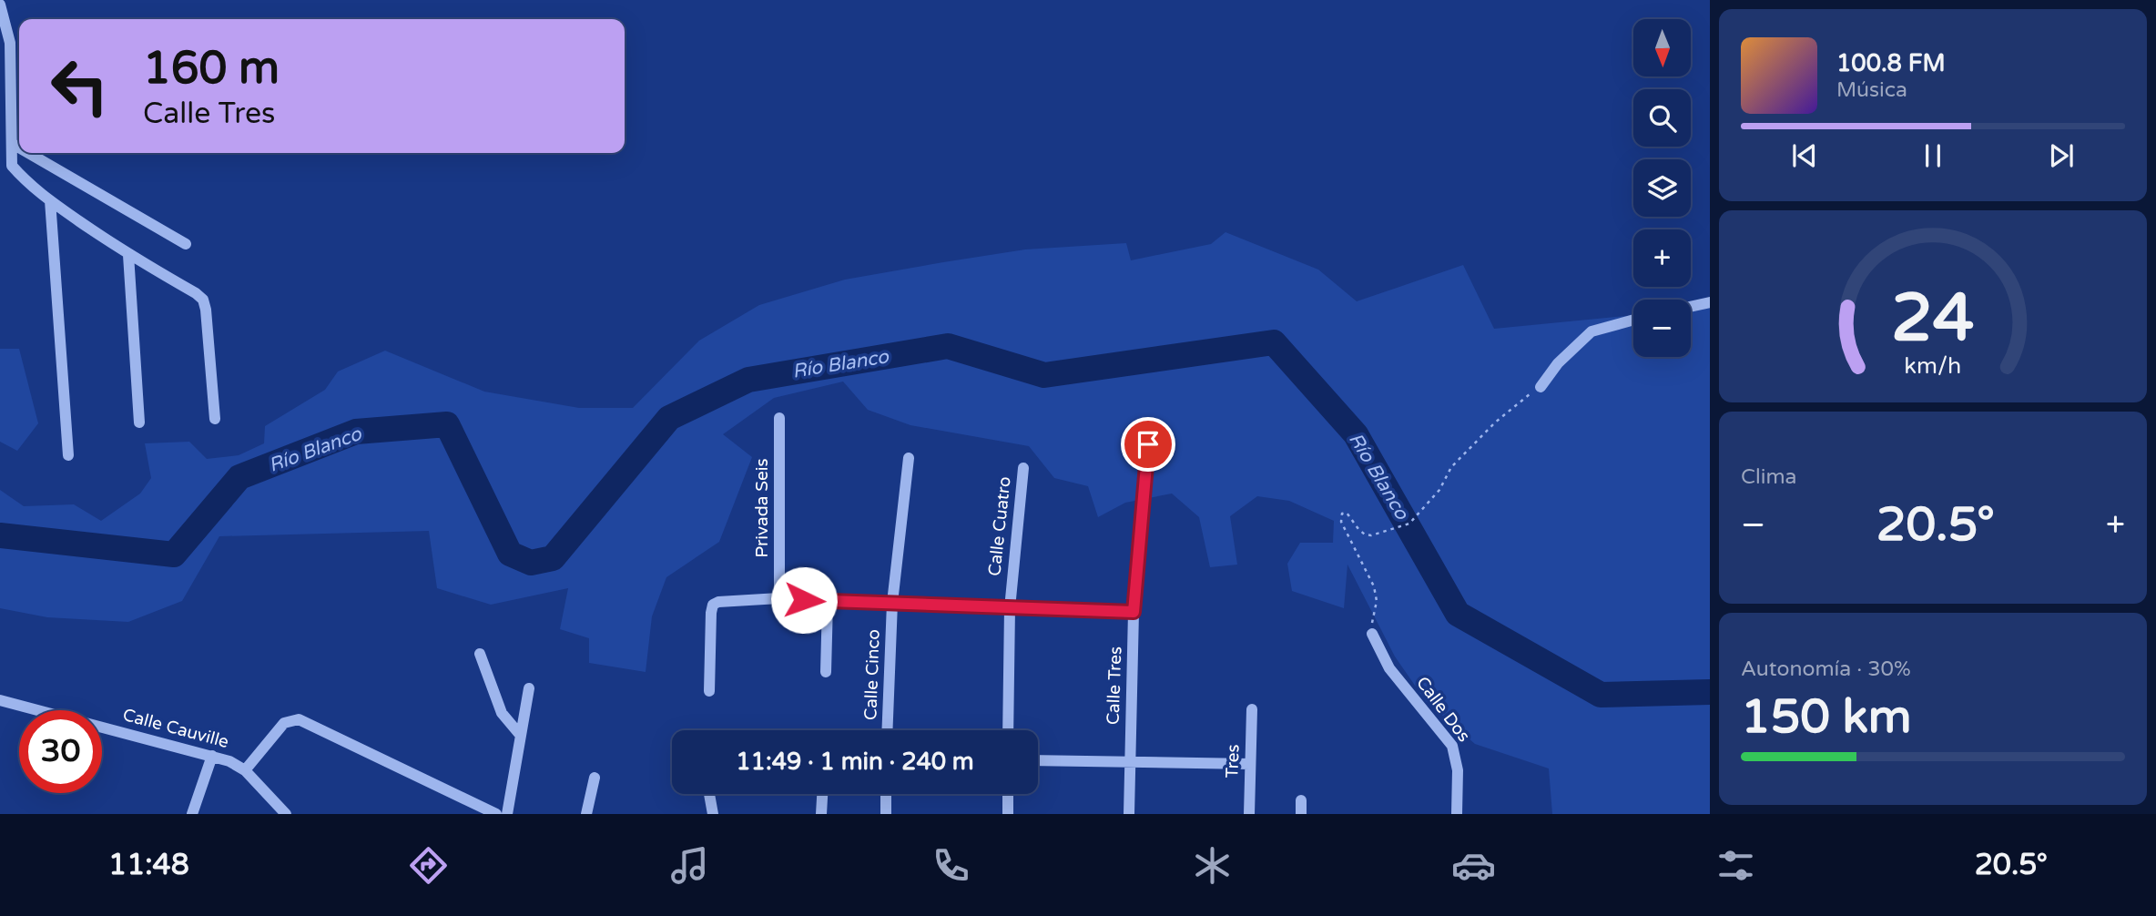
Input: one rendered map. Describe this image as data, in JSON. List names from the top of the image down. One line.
{"streets":{"street":["Privada Seis","Calle Cuatro","Calle Cinco","Calle Tres","Calle Dos","Calle Cauville","Tres"]},"water":["Río Blanco"],"north":"bottom","page":{"map_buttons":["+","−"],"turn":["160 m","Calle Tres"],"song":["100.8 FM","Música"],"tile":["Clima",["Autonomía · 30%","150 km"]],"heat":["−","20.5°","+"],"limit":"30","trip":"11:49 · 1 min · 240 m","tabs":["11:48","20.5°"],"gauge":["24","km/h"]}}
